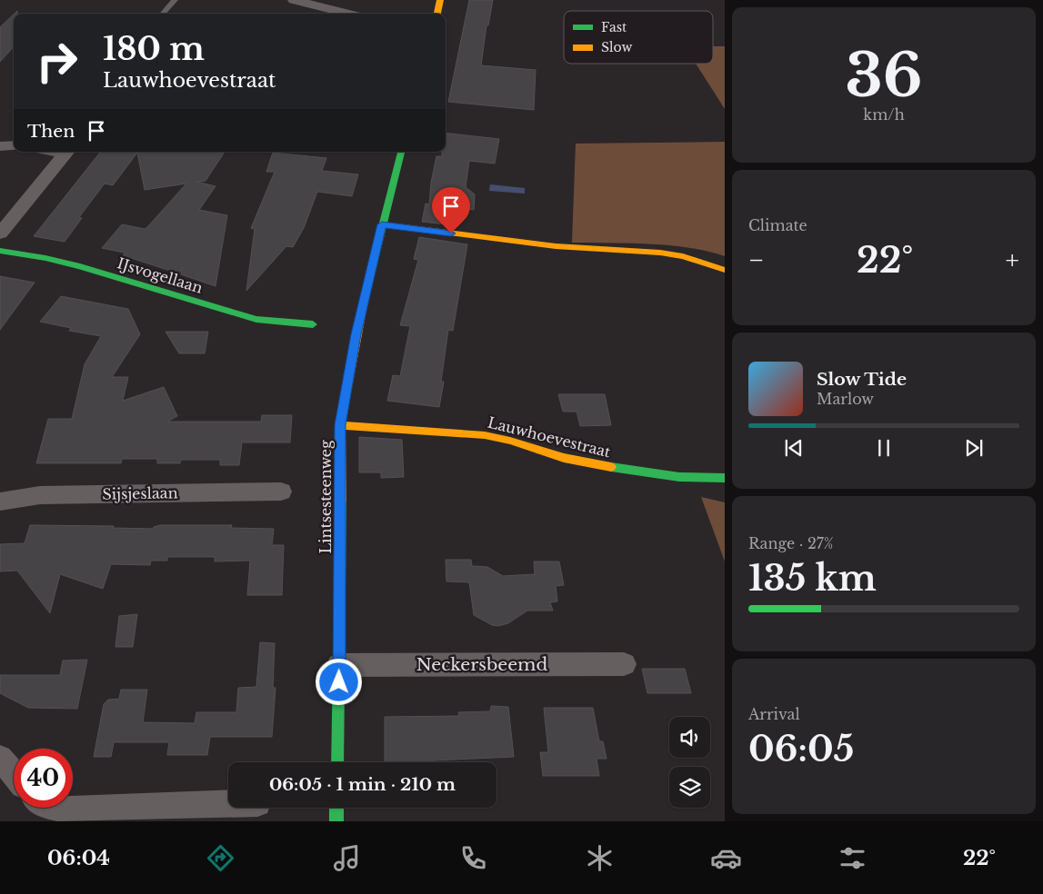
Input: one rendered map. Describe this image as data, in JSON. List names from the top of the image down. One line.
{"streets":{"street":["IJsvogellaan","Lauwhoevestraat","Sijsjeslaan","Lintsesteenweg","Neckersbeemd"]},"crossings":[["Lauwhoevestraat","Lintsesteenweg"],["Lintsesteenweg","Neckersbeemd"]],"legend":["Fast","Slow"],"page":{"tile":[["36","km/h"],"Climate",["Range · 27%","135 km"],["Arrival","06:05"]],"turn":["180 m","Lauwhoevestraat"],"then":"Then","heat":["−","22°","+"],"song":["Slow Tide","Marlow"],"limit":"40","trip":"06:05 · 1 min · 210 m","tabs":["06:04","22°"]}}
